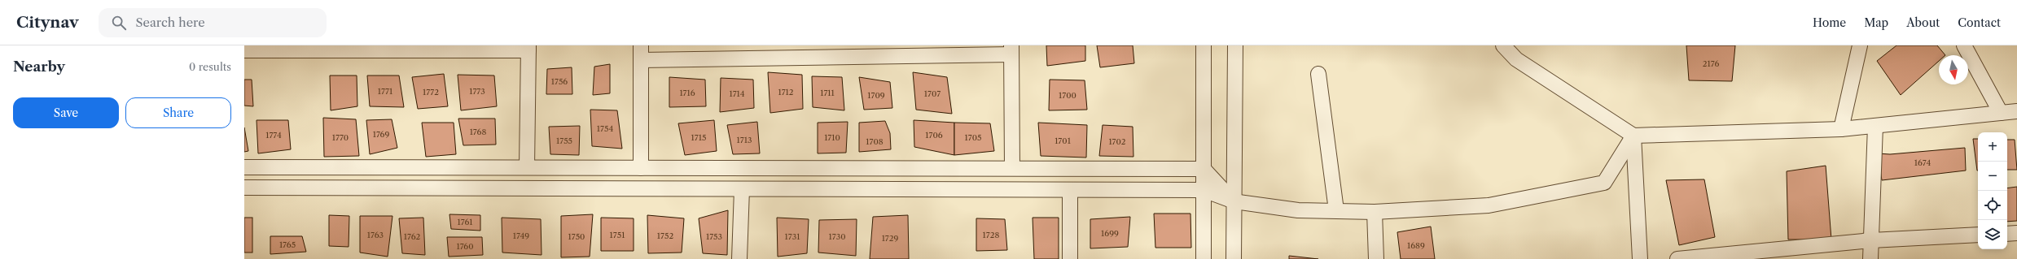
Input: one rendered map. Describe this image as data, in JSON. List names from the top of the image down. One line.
{"house_numbers":["2176","1756","1771","1773","1772","1712","1716","1711","1714","1707","1709","1700","1754","1768","1769","1774","1706","1770","1715","1710","1705","1713","1755","1701","1708","1702","1674","1761","1699","1763","1751","1728","1749","1752","1762","1750","1753","1731","1730","1729","1765","1689","1760"],"north":"bottom","page":{"header":"Citynav","search":"Search here","nav":["Home","Map","About","Contact"],"heading":["Nearby","0 results"],"buttons":["Save","Share"],"map_buttons":["+","−"]}}
